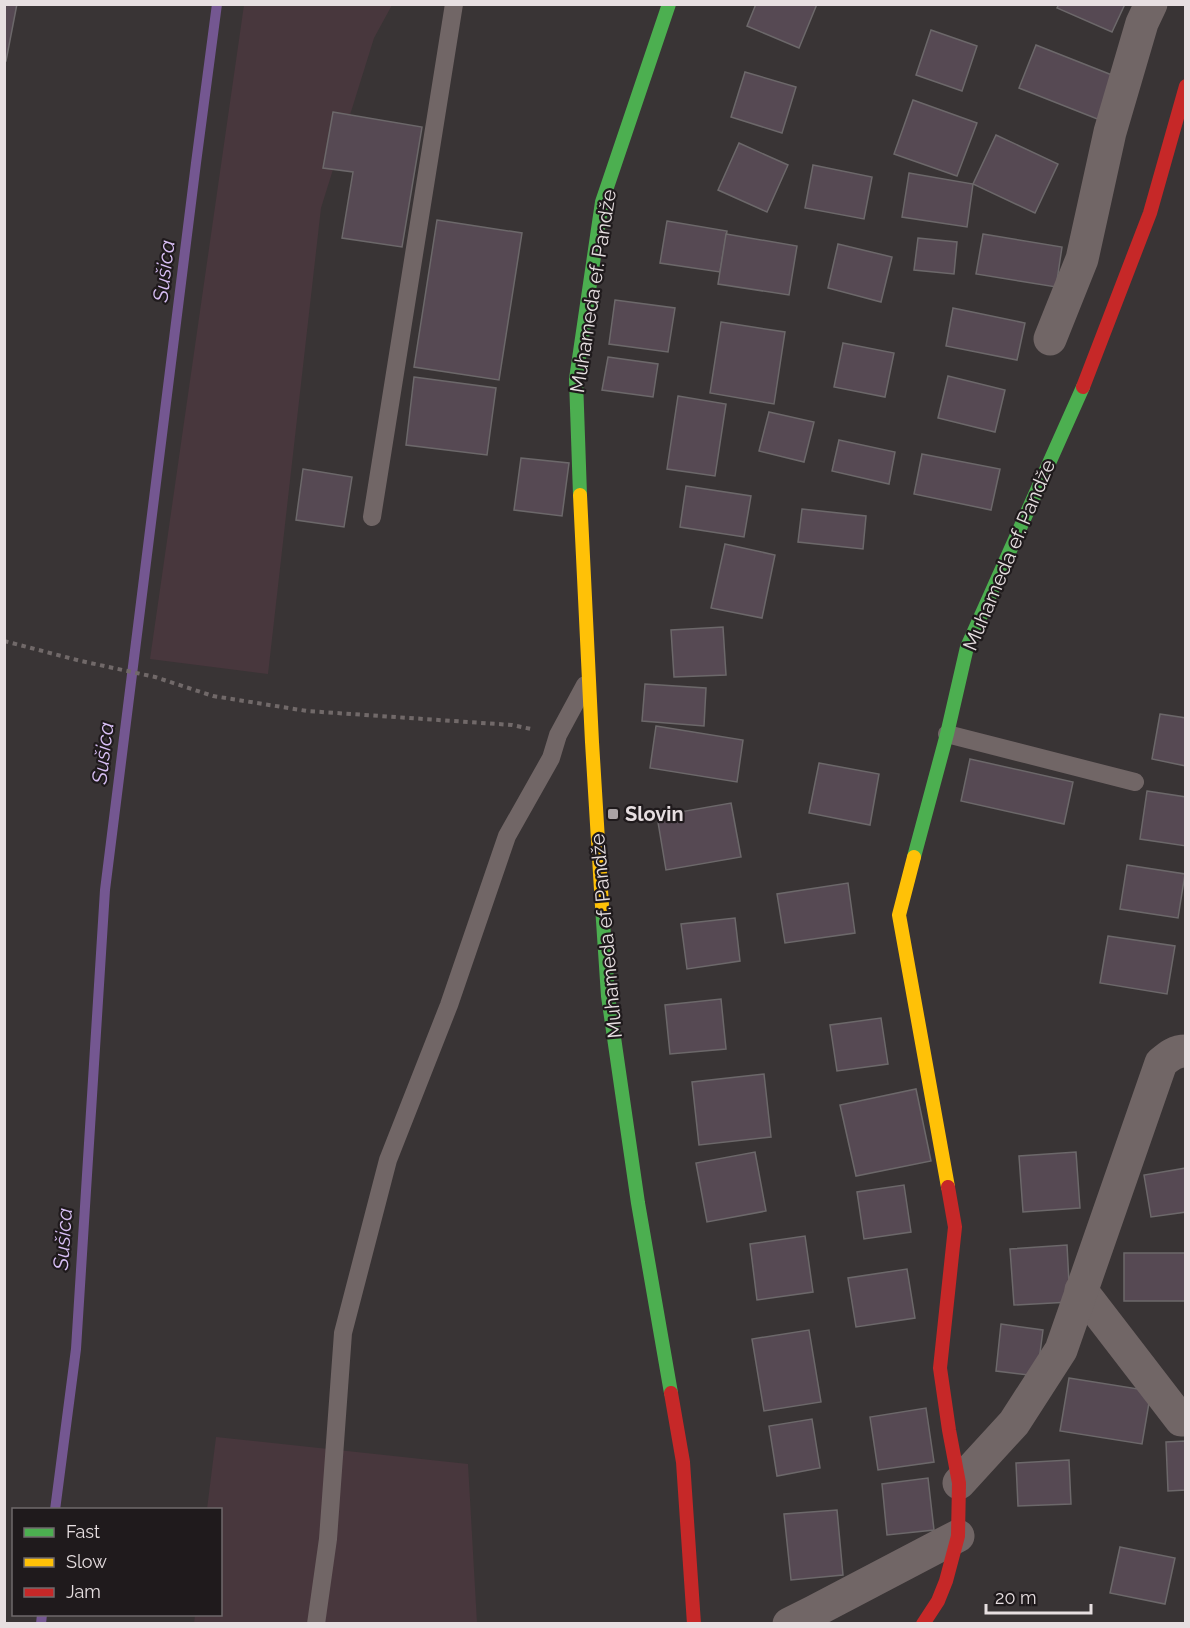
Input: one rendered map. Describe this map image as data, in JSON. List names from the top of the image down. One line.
{"streets":{"street":["Muhameda ef. Pandže"]},"water":["Sušica"],"places":{"transit":["Slovin"]},"legend":["Fast","Slow","Jam"],"scale_bar":"20 m"}
